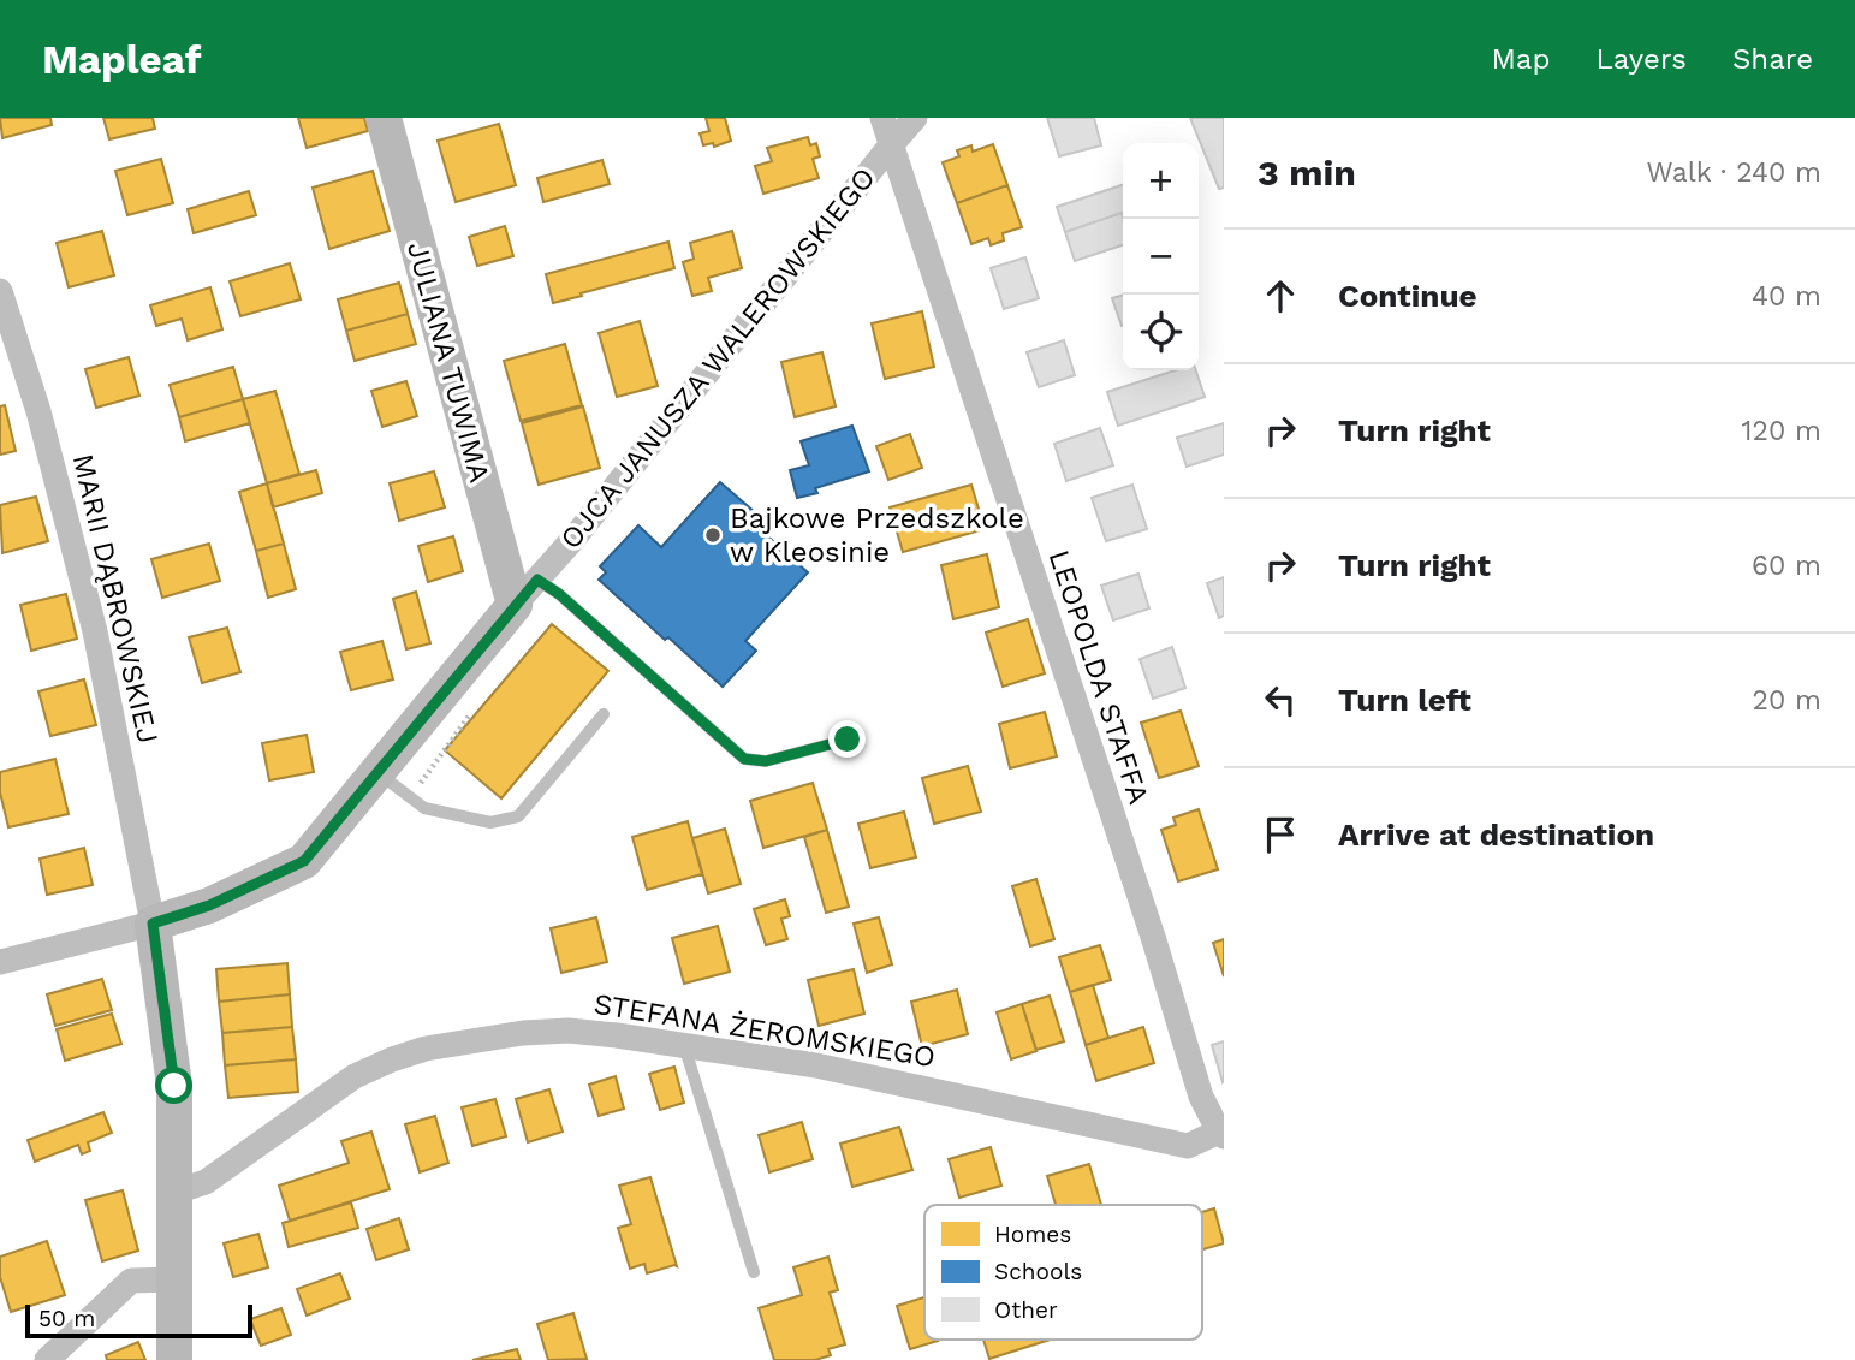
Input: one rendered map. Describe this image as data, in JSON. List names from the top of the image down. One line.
{"streets":{"street":["OJCA JANUSZA WALEROWSKIEGO","JULIANA TUWIMA","MARII DĄBROWSKIEJ","LEOPOLDA STAFFA","STEFANA ŻEROMSKIEGO"]},"crossings":[["OJCA JANUSZA WALEROWSKIEGO","JULIANA TUWIMA"],["OJCA JANUSZA WALEROWSKIEGO","MARII DĄBROWSKIEJ"],["OJCA JANUSZA WALEROWSKIEGO","LEOPOLDA STAFFA"],["LEOPOLDA STAFFA","STEFANA ŻEROMSKIEGO"]],"places":["Bajkowe Przedszkole w Kleosinie"],"legend":["Homes","Schools","Other"],"scale_bar":"50 m","page":{"header":"Mapleaf","nav":["Map","Layers","Share"],"heading":["3 min","Walk · 240 m"],"map_buttons":["+","−"],"list":[["Continue","40 m"],["Turn right","120 m"],["Turn right","60 m"],["Turn left","20 m"],"Arrive at destination"],"scale":"50 m"}}
